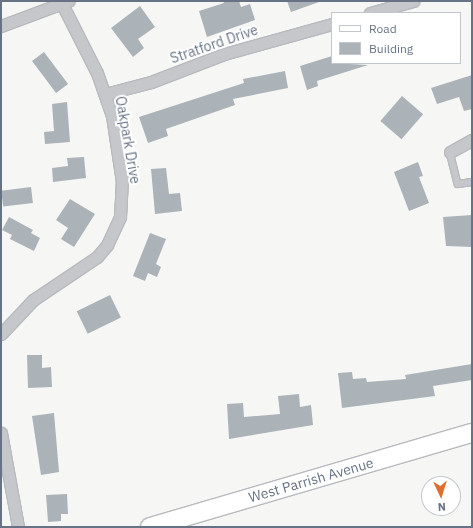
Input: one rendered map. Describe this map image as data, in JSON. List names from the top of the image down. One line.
{"streets":{"main road":["West Parrish Avenue"],"street":["Stratford Drive","Oakpark Drive"]},"crossings":[["Stratford Drive","Oakpark Drive"]],"legend":["Road","Building"],"north":"bottom"}
